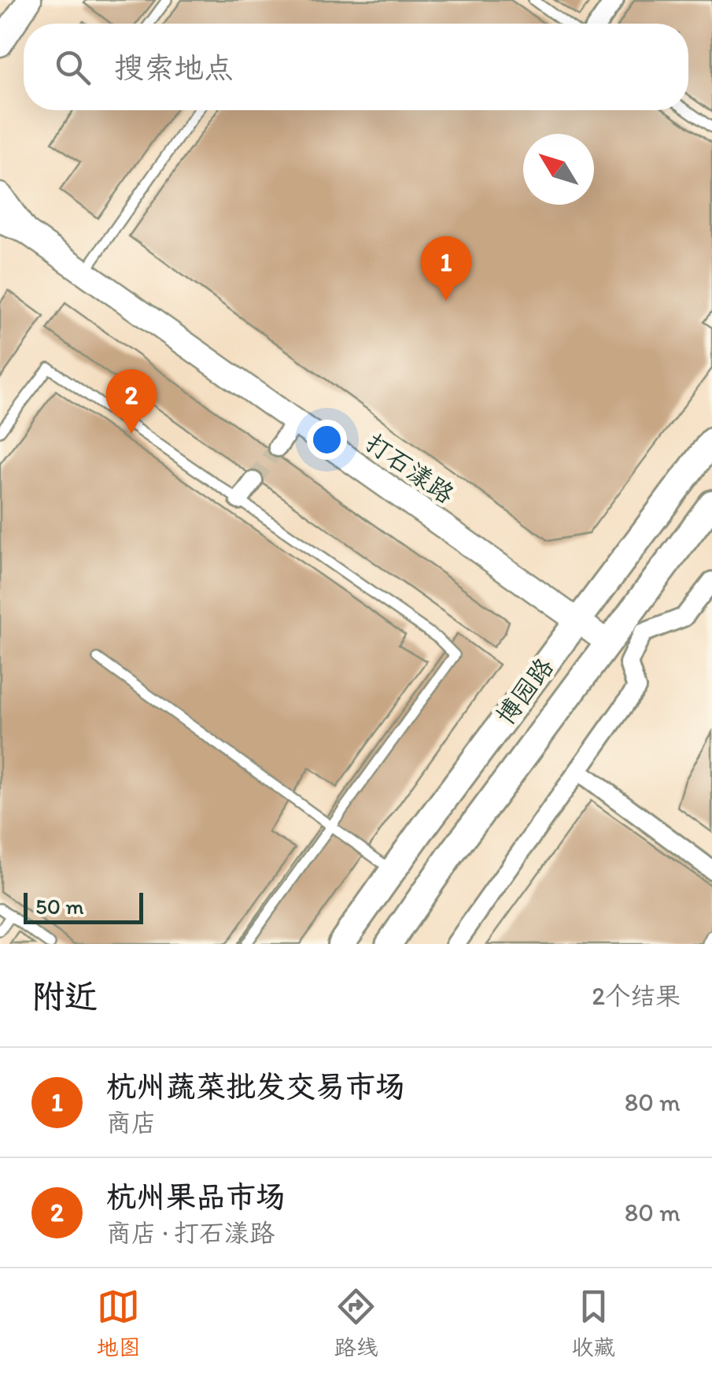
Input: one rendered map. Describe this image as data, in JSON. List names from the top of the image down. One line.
{"streets":{"main road":["博园路"],"street":["打石漾路"]},"crossings":[["打石漾路","博园路"]],"scale_bar":"50 m","north":"top left","page":{"search":"搜索地点","pins":["1","2"],"scale":"50 m","heading":["附近","2个结果"],"list":[{"mark":"1","name":"杭州蔬菜批发交易市场","note":"商店","value":"80 m"},{"mark":"2","name":"杭州果品市场","note":"商店 · 打石漾路","value":"80 m"}],"nav":["地图","路线","收藏"]}}
